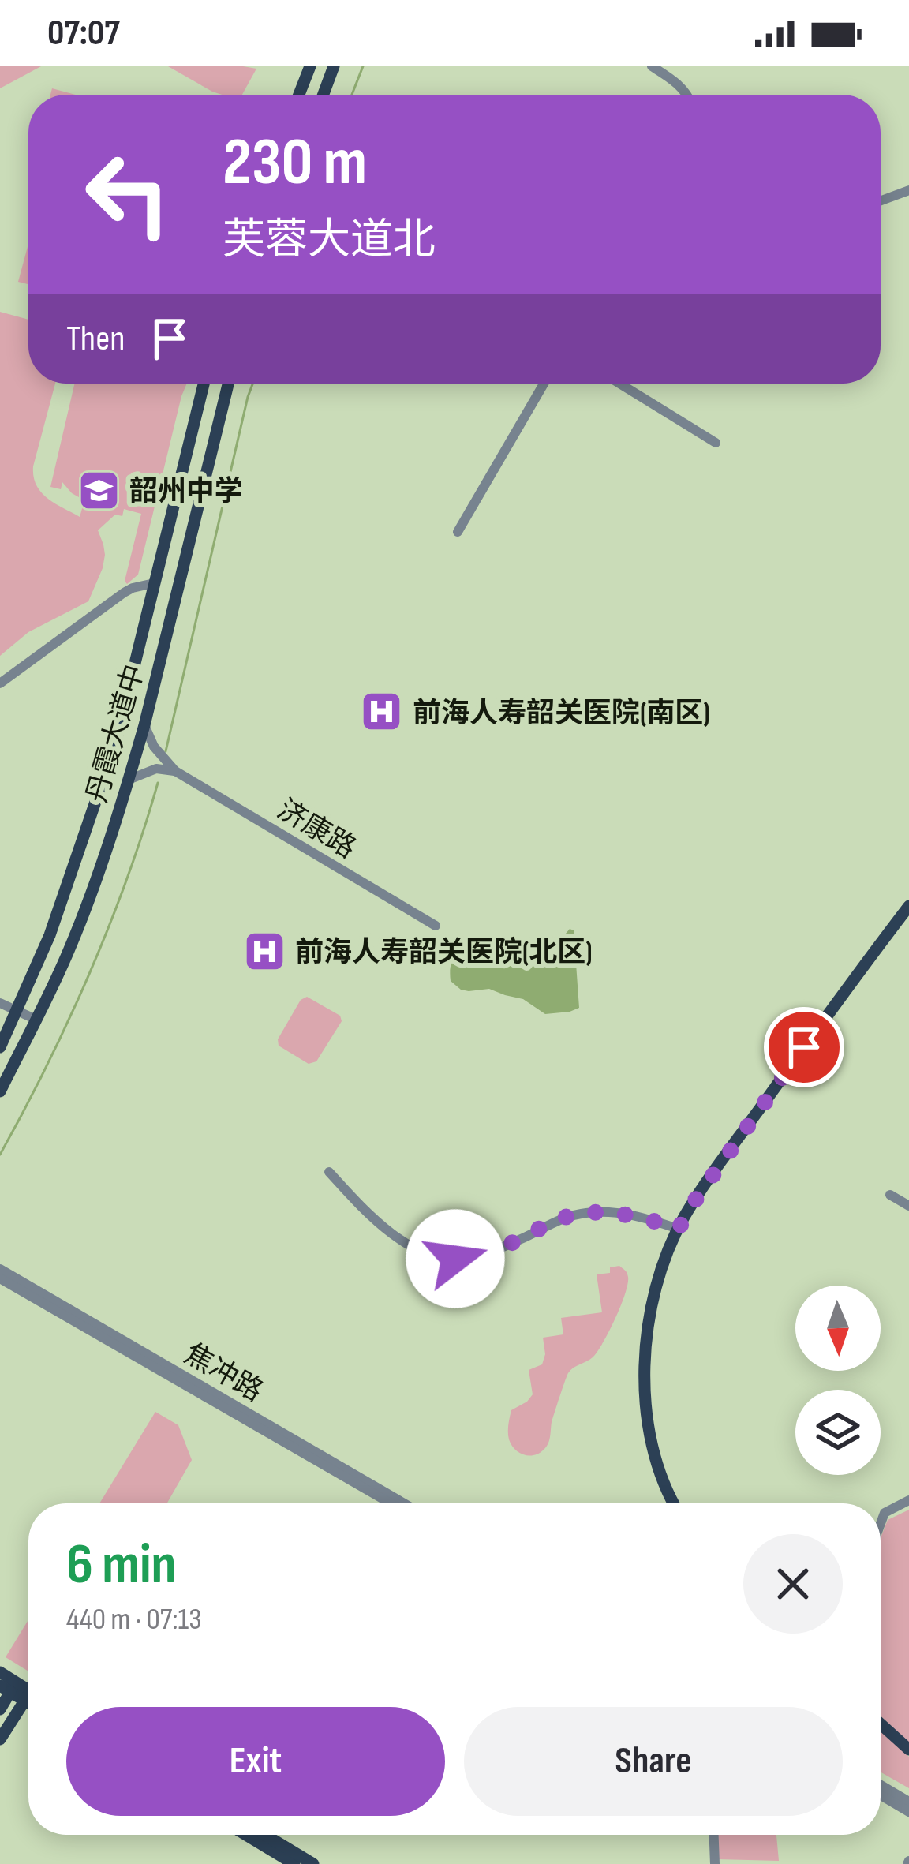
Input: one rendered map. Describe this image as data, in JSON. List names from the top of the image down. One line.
{"streets":{"main road":["丹霞大道中"],"street":["济康路","焦冲路"]},"crossings":[["丹霞大道中","济康路"]],"places":{"school or university":["韶州中学"],"hospital":["前海人寿韶关医院(南区)","前海人寿韶关医院(北区)"]},"north":"bottom","page":{"status":"07:07","turn":["230 m","芙蓉大道北"],"then":"Then","heading":["6 min","440 m · 07:13"],"buttons":["Exit","Share"]}}
